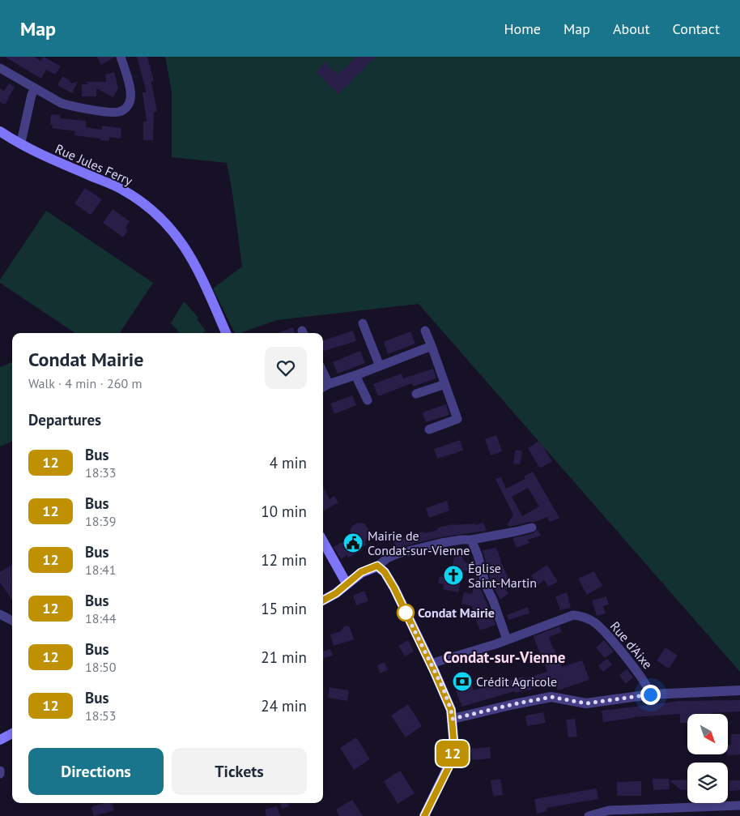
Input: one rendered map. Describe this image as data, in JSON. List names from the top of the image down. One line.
{"streets":{"main road":["Rue Jules Ferry"],"street":["Rue d'Aixe"]},"districts":["Condat-sur-Vienne"],"places":{"public building":["Mairie de Condat-sur-Vienne"],"church":["Église Saint-Martin"],"other":["Condat Mairie"],"bank":["Crédit Agricole"]},"lines":["bus line 12"],"north":"bottom right","page":{"header":"Map","nav":["Home","Map","About","Contact"],"on_map":"12","heading":[["Condat Mairie","Walk · 4 min · 260 m"],"Departures"],"list":[{"mark":"12","name":"Bus","note":"18:33","value":"4 min"},{"mark":"12","name":"Bus","note":"18:39","value":"10 min"},{"mark":"12","name":"Bus","note":"18:41","value":"12 min"},{"mark":"12","name":"Bus","note":"18:44","value":"15 min"},{"mark":"12","name":"Bus","note":"18:50","value":"21 min"},{"mark":"12","name":"Bus","note":"18:53","value":"24 min"}],"buttons":["Directions","Tickets"]}}
